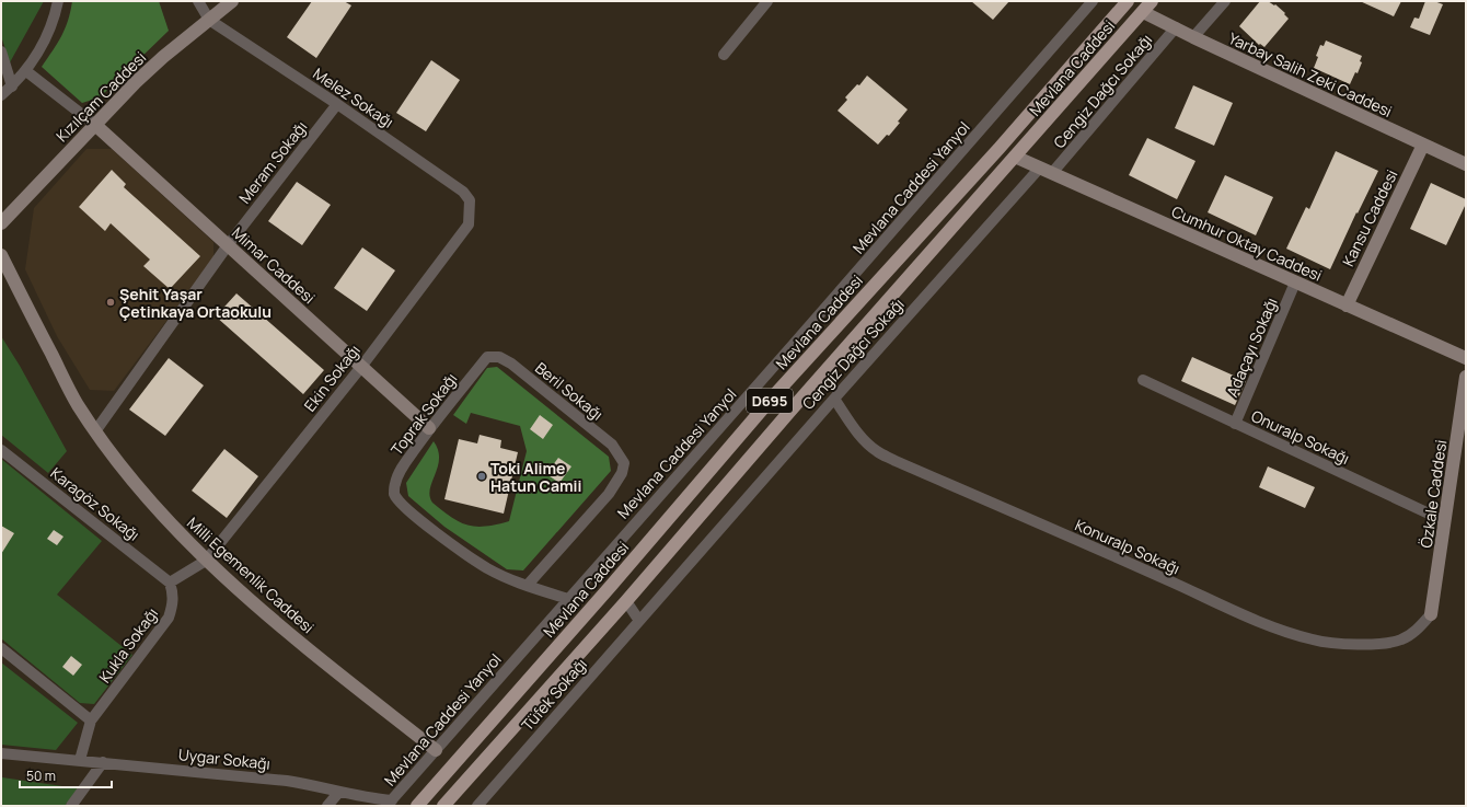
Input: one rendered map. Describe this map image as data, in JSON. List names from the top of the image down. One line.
{"streets":{"main road":["Mevlana Caddesi","D695"],"street":["Yarbay Salih Zeki Caddesi","Cengiz Dağcı Sokağı","Kızılçam Caddesi","Melez Sokağı","Meram Sokağı","Mevlana Caddesi Yanyol","Kansu Caddesi","Cumhur Oktay Caddesi","Mimar Caddesi","Adaçayı Sokağı","Ekin Sokağı","Beril Sokağı","Toprak Sokağı","Onuralp Sokağı","Özkale Caddesi","Karagöz Sokağı","Konuralp Sokağı","Milli Egemenlik Caddesi","Kukla Sokağı","Tüfek Sokağı","Uygar Sokağı"]},"crossings":[["Mevlana Caddesi","Yarbay Salih Zeki Caddesi"],["Mevlana Caddesi","Cumhur Oktay Caddesi"],["Yarbay Salih Zeki Caddesi","Cengiz Dağcı Sokağı"],["Yarbay Salih Zeki Caddesi","Kansu Caddesi"],["Cengiz Dağcı Sokağı","Cumhur Oktay Caddesi"],["Cengiz Dağcı Sokağı","Konuralp Sokağı"],["Cengiz Dağcı Sokağı","Tüfek Sokağı"],["Kızılçam Caddesi","Melez Sokağı"],["Kızılçam Caddesi","Mimar Caddesi"],["Melez Sokağı","Meram Sokağı"],["Melez Sokağı","Ekin Sokağı"],["Meram Sokağı","Mimar Caddesi"],["Meram Sokağı","Milli Egemenlik Caddesi"],["Mevlana Caddesi Yanyol","Milli Egemenlik Caddesi"],["Mevlana Caddesi Yanyol","Uygar Sokağı"],["Kansu Caddesi","Cumhur Oktay Caddesi"],["Cumhur Oktay Caddesi","Adaçayı Sokağı"],["Mimar Caddesi","Ekin Sokağı"],["Mimar Caddesi","Toprak Sokağı"],["Adaçayı Sokağı","Onuralp Sokağı"],["Ekin Sokağı","Milli Egemenlik Caddesi"],["Beril Sokağı","Toprak Sokağı"],["Onuralp Sokağı","Özkale Caddesi"],["Özkale Caddesi","Konuralp Sokağı"],["Karagöz Sokağı","Kukla Sokağı"],["Kukla Sokağı","Uygar Sokağı"]],"places":["Şehit Yaşar Çetinkaya Ortaokulu","Toki Alime Hatun Camii"],"scale_bar":"50 m"}
